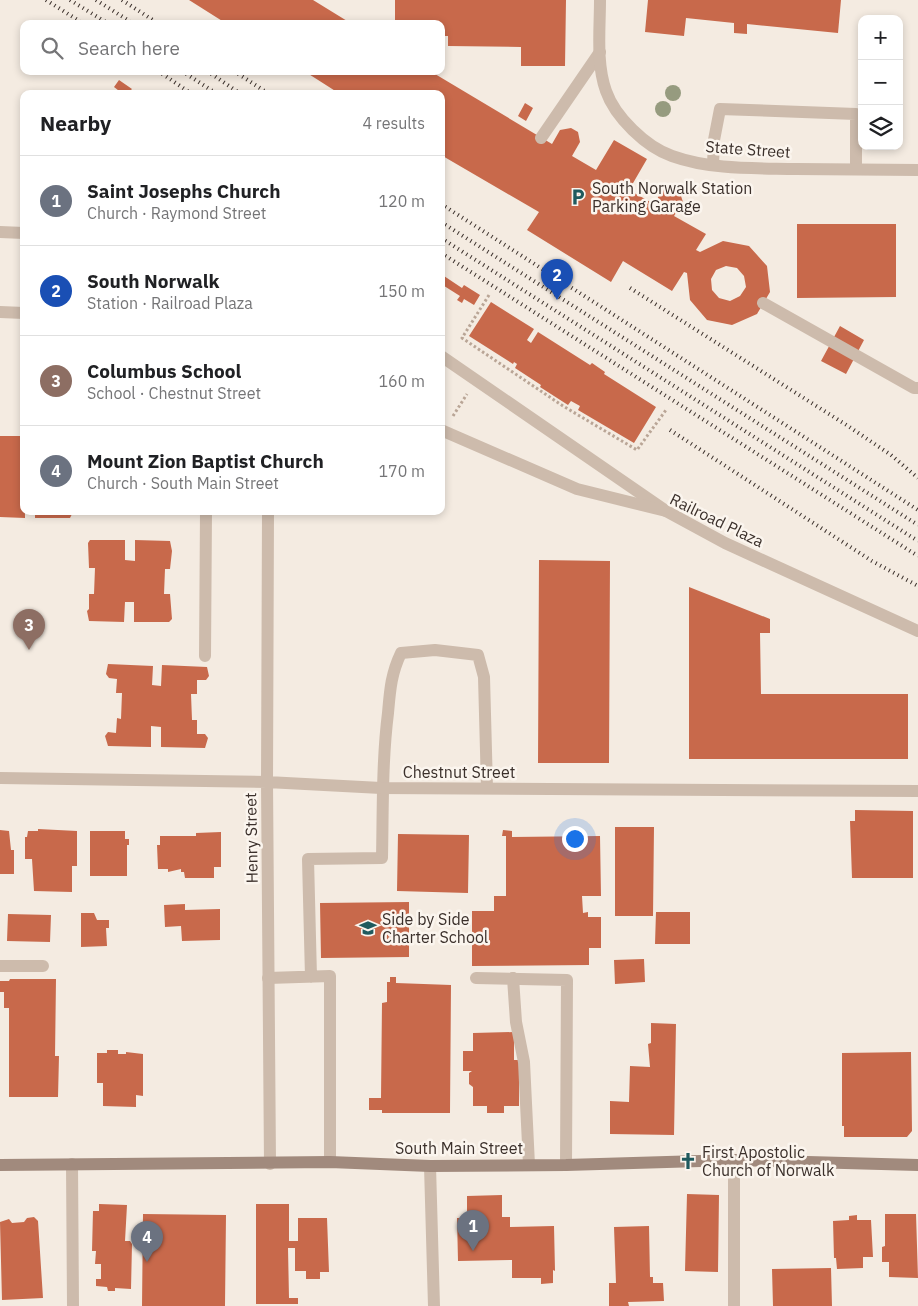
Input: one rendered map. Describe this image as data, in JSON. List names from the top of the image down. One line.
{"streets":{"main road":["South Main Street"],"street":["State Street","Railroad Plaza","Chestnut Street","Henry Street"]},"crossings":[["Chestnut Street","Henry Street"],["Henry Street","South Main Street"]],"places":{"parking":["South Norwalk Station Parking Garage"],"school or university":["Side by Side Charter School"],"church":["First Apostolic Church of Norwalk"]},"page":{"map_buttons":["+","−"],"search":"Search here","heading":["Nearby","4 results"],"list":[{"mark":"1","name":"Saint Josephs Church","note":"Church · Raymond Street","value":"120 m"},{"mark":"2","name":"South Norwalk","note":"Station · Railroad Plaza","value":"150 m"},{"mark":"3","name":"Columbus School","note":"School · Chestnut Street","value":"160 m"},{"mark":"4","name":"Mount Zion Baptist Church","note":"Church · South Main Street","value":"170 m"}],"pins":["2","3","1","4"]}}
